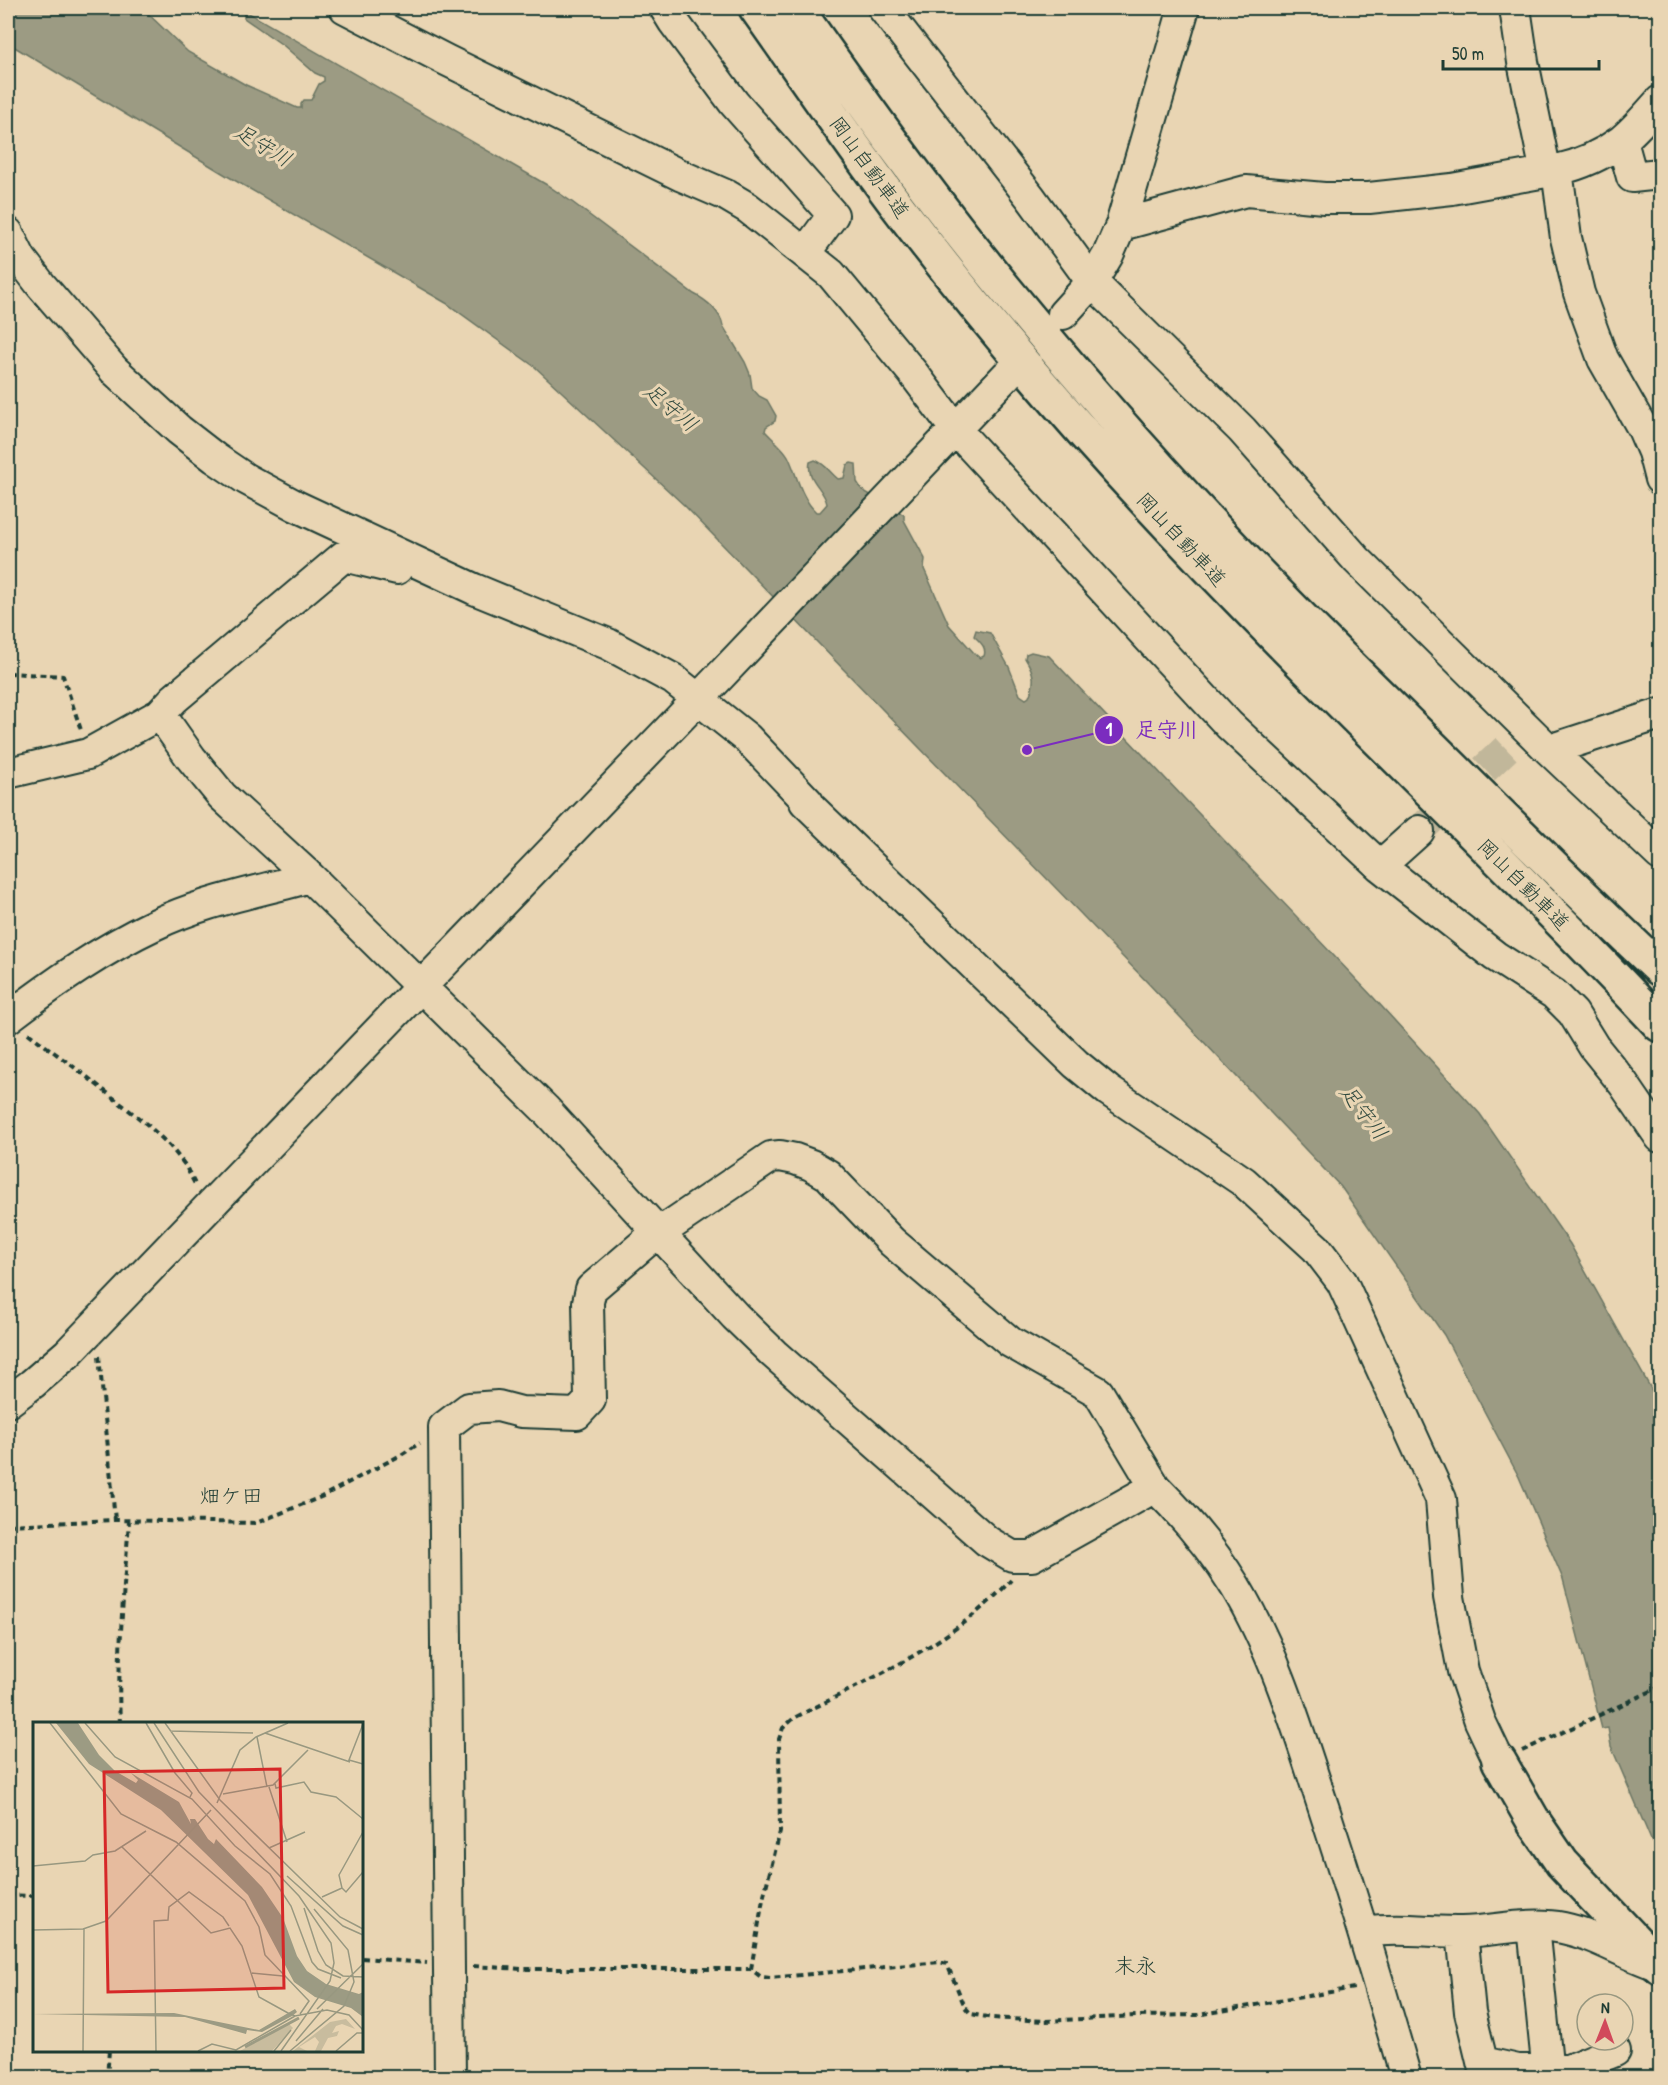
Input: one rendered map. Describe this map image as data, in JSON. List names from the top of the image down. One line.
{"streets":{"main road":["岡山自動車道"]},"districts":["畑ケ田","末永"],"water":["足守川"],"places":["足守川"],"scale_bar":"50 m","north":"top"}
